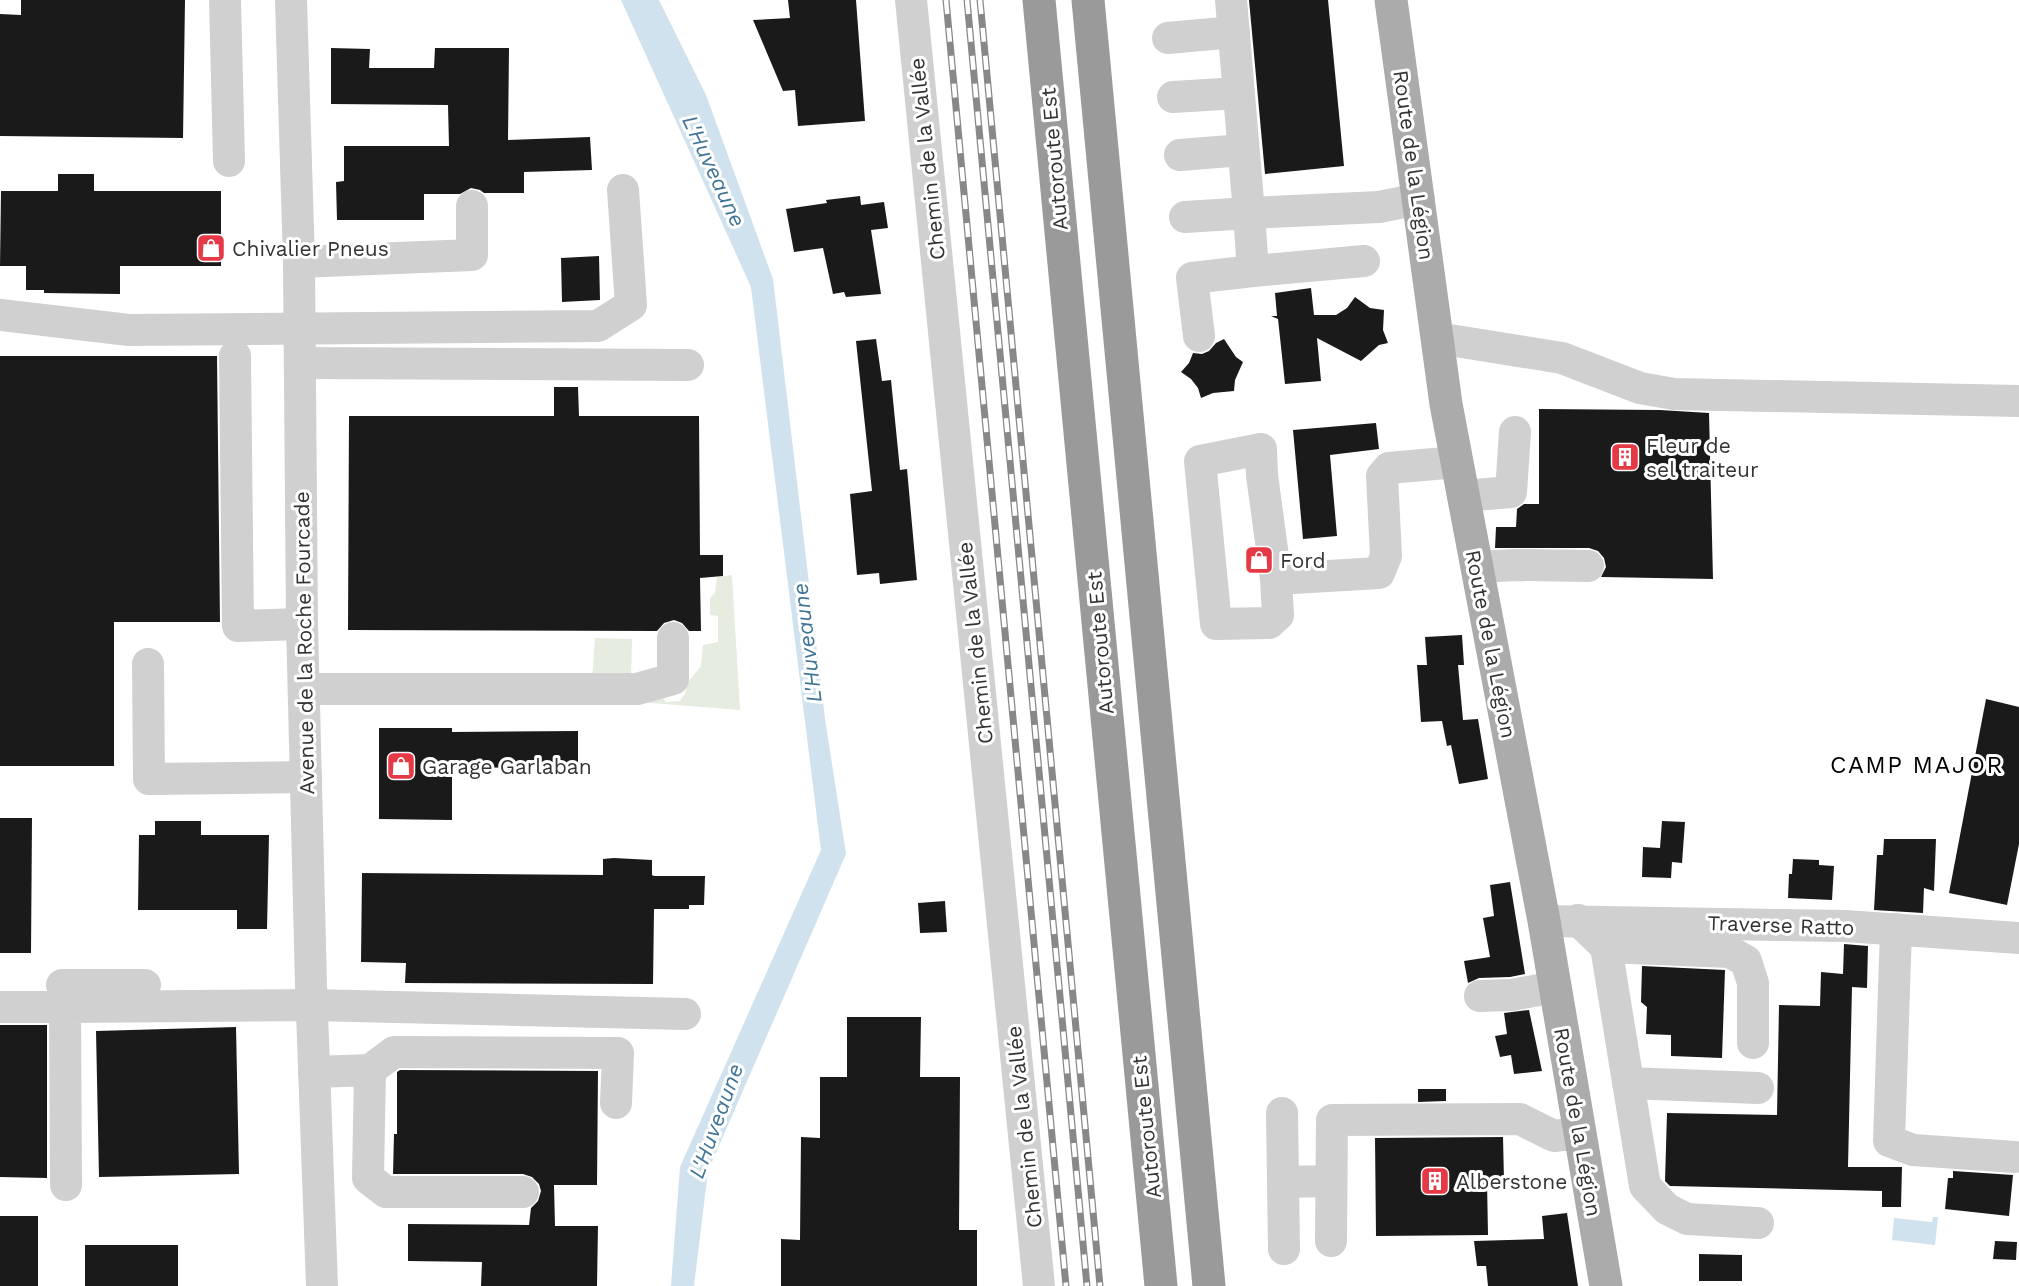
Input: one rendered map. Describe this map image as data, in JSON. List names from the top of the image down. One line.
{"streets":{"highway":["Autoroute Est"],"main road":["Route de la Légion"],"street":["Chemin de la Vallée","Avenue de la Roche Fourcade","Traverse Ratto"]},"crossings":[["Route de la Légion","Traverse Ratto"]],"districts":["CAMP MAJOR"],"water":["L'Huveaune"],"places":{"shop":["Chivalier Pneus","Ford","Garage Garlaban"],"building":["Fleur de sel traiteur","Alberstone"]}}
